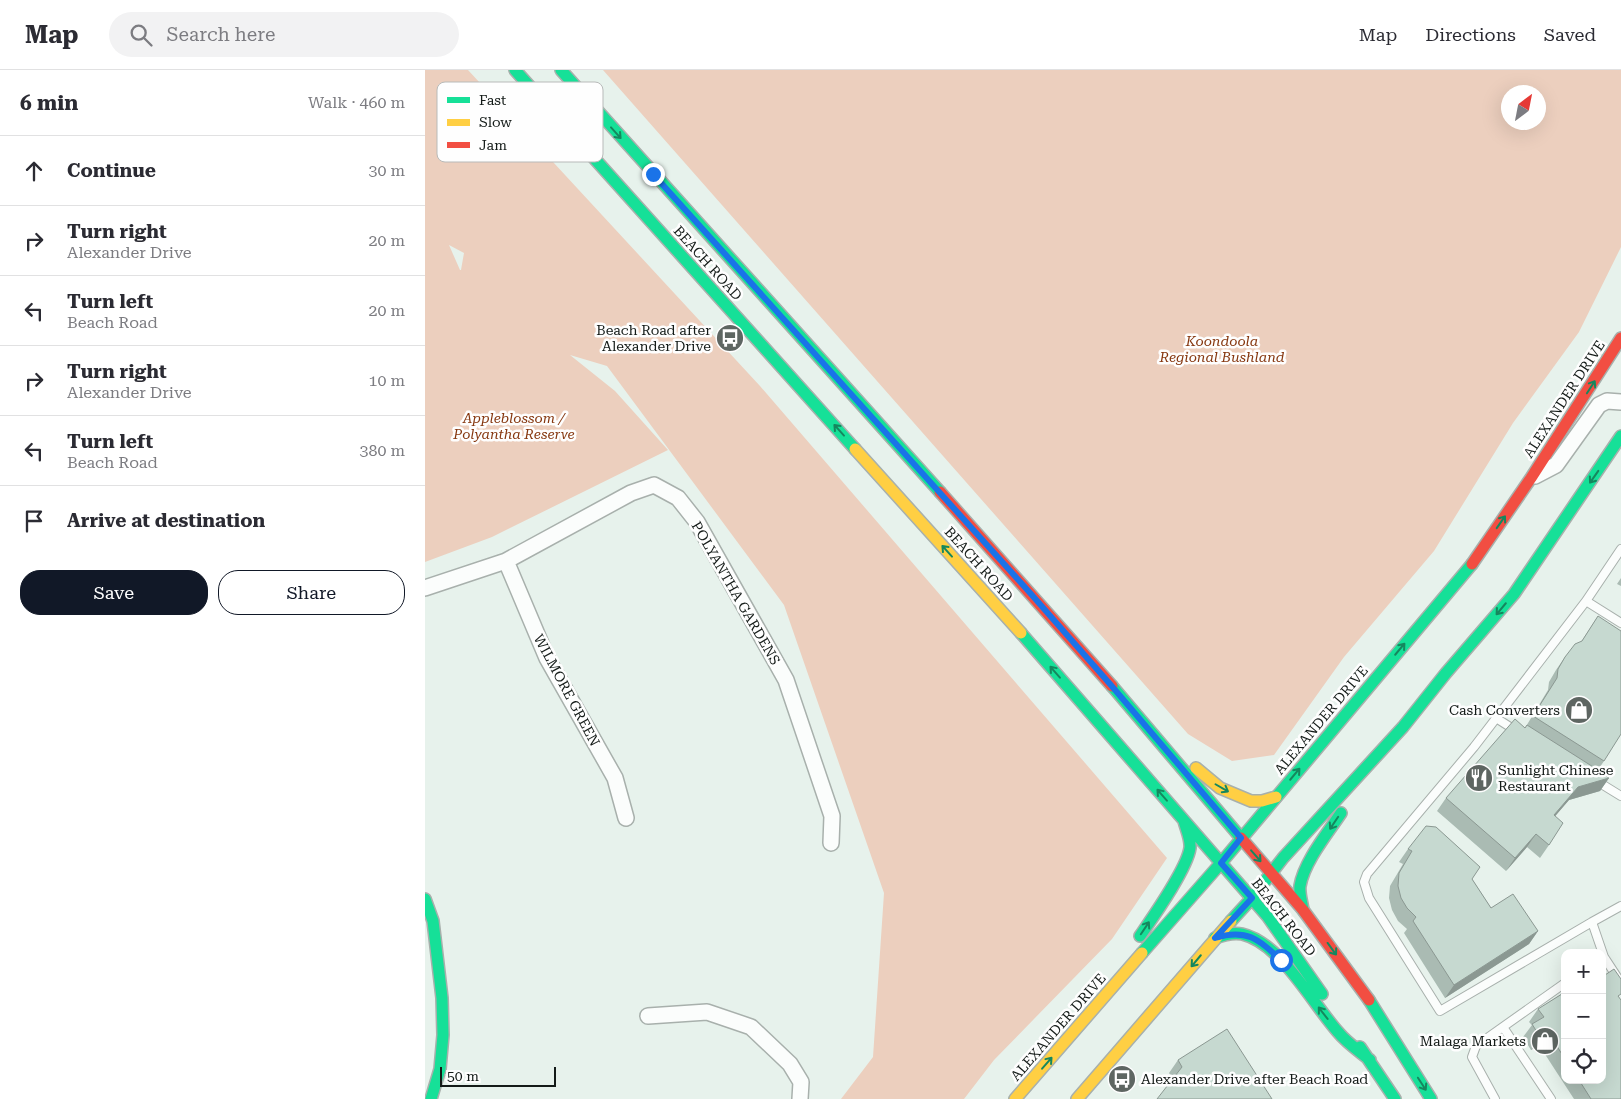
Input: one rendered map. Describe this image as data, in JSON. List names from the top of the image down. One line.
{"streets":{"main road":["BEACH ROAD","ALEXANDER DRIVE"],"street":["POLYANTHA GARDENS","WILMORE GREEN"]},"crossings":[["BEACH ROAD","ALEXANDER DRIVE"],["POLYANTHA GARDENS","WILMORE GREEN"]],"parks":["Koondoola Regional Bushland","Appleblossom / Polyantha Reserve"],"places":{"bus stop":["Beach Road after Alexander Drive","Alexander Drive after Beach Road"],"shop":["Cash Converters","Malaga Markets"],"restaurant":["Sunlight Chinese Restaurant"]},"legend":["Fast","Slow","Jam"],"scale_bar":"50 m","north":"top right","page":{"header":"Map","search":"Search here","nav":["Map","Directions","Saved"],"heading":["6 min","Walk · 460 m"],"list":[["Continue","30 m"],["Turn right","Alexander Drive","20 m"],["Turn left","Beach Road","20 m"],["Turn right","Alexander Drive","10 m"],["Turn left","Beach Road","380 m"],"Arrive at destination"],"buttons":["Save","Share"],"map_buttons":["+","−"],"scale":"50 m"}}
